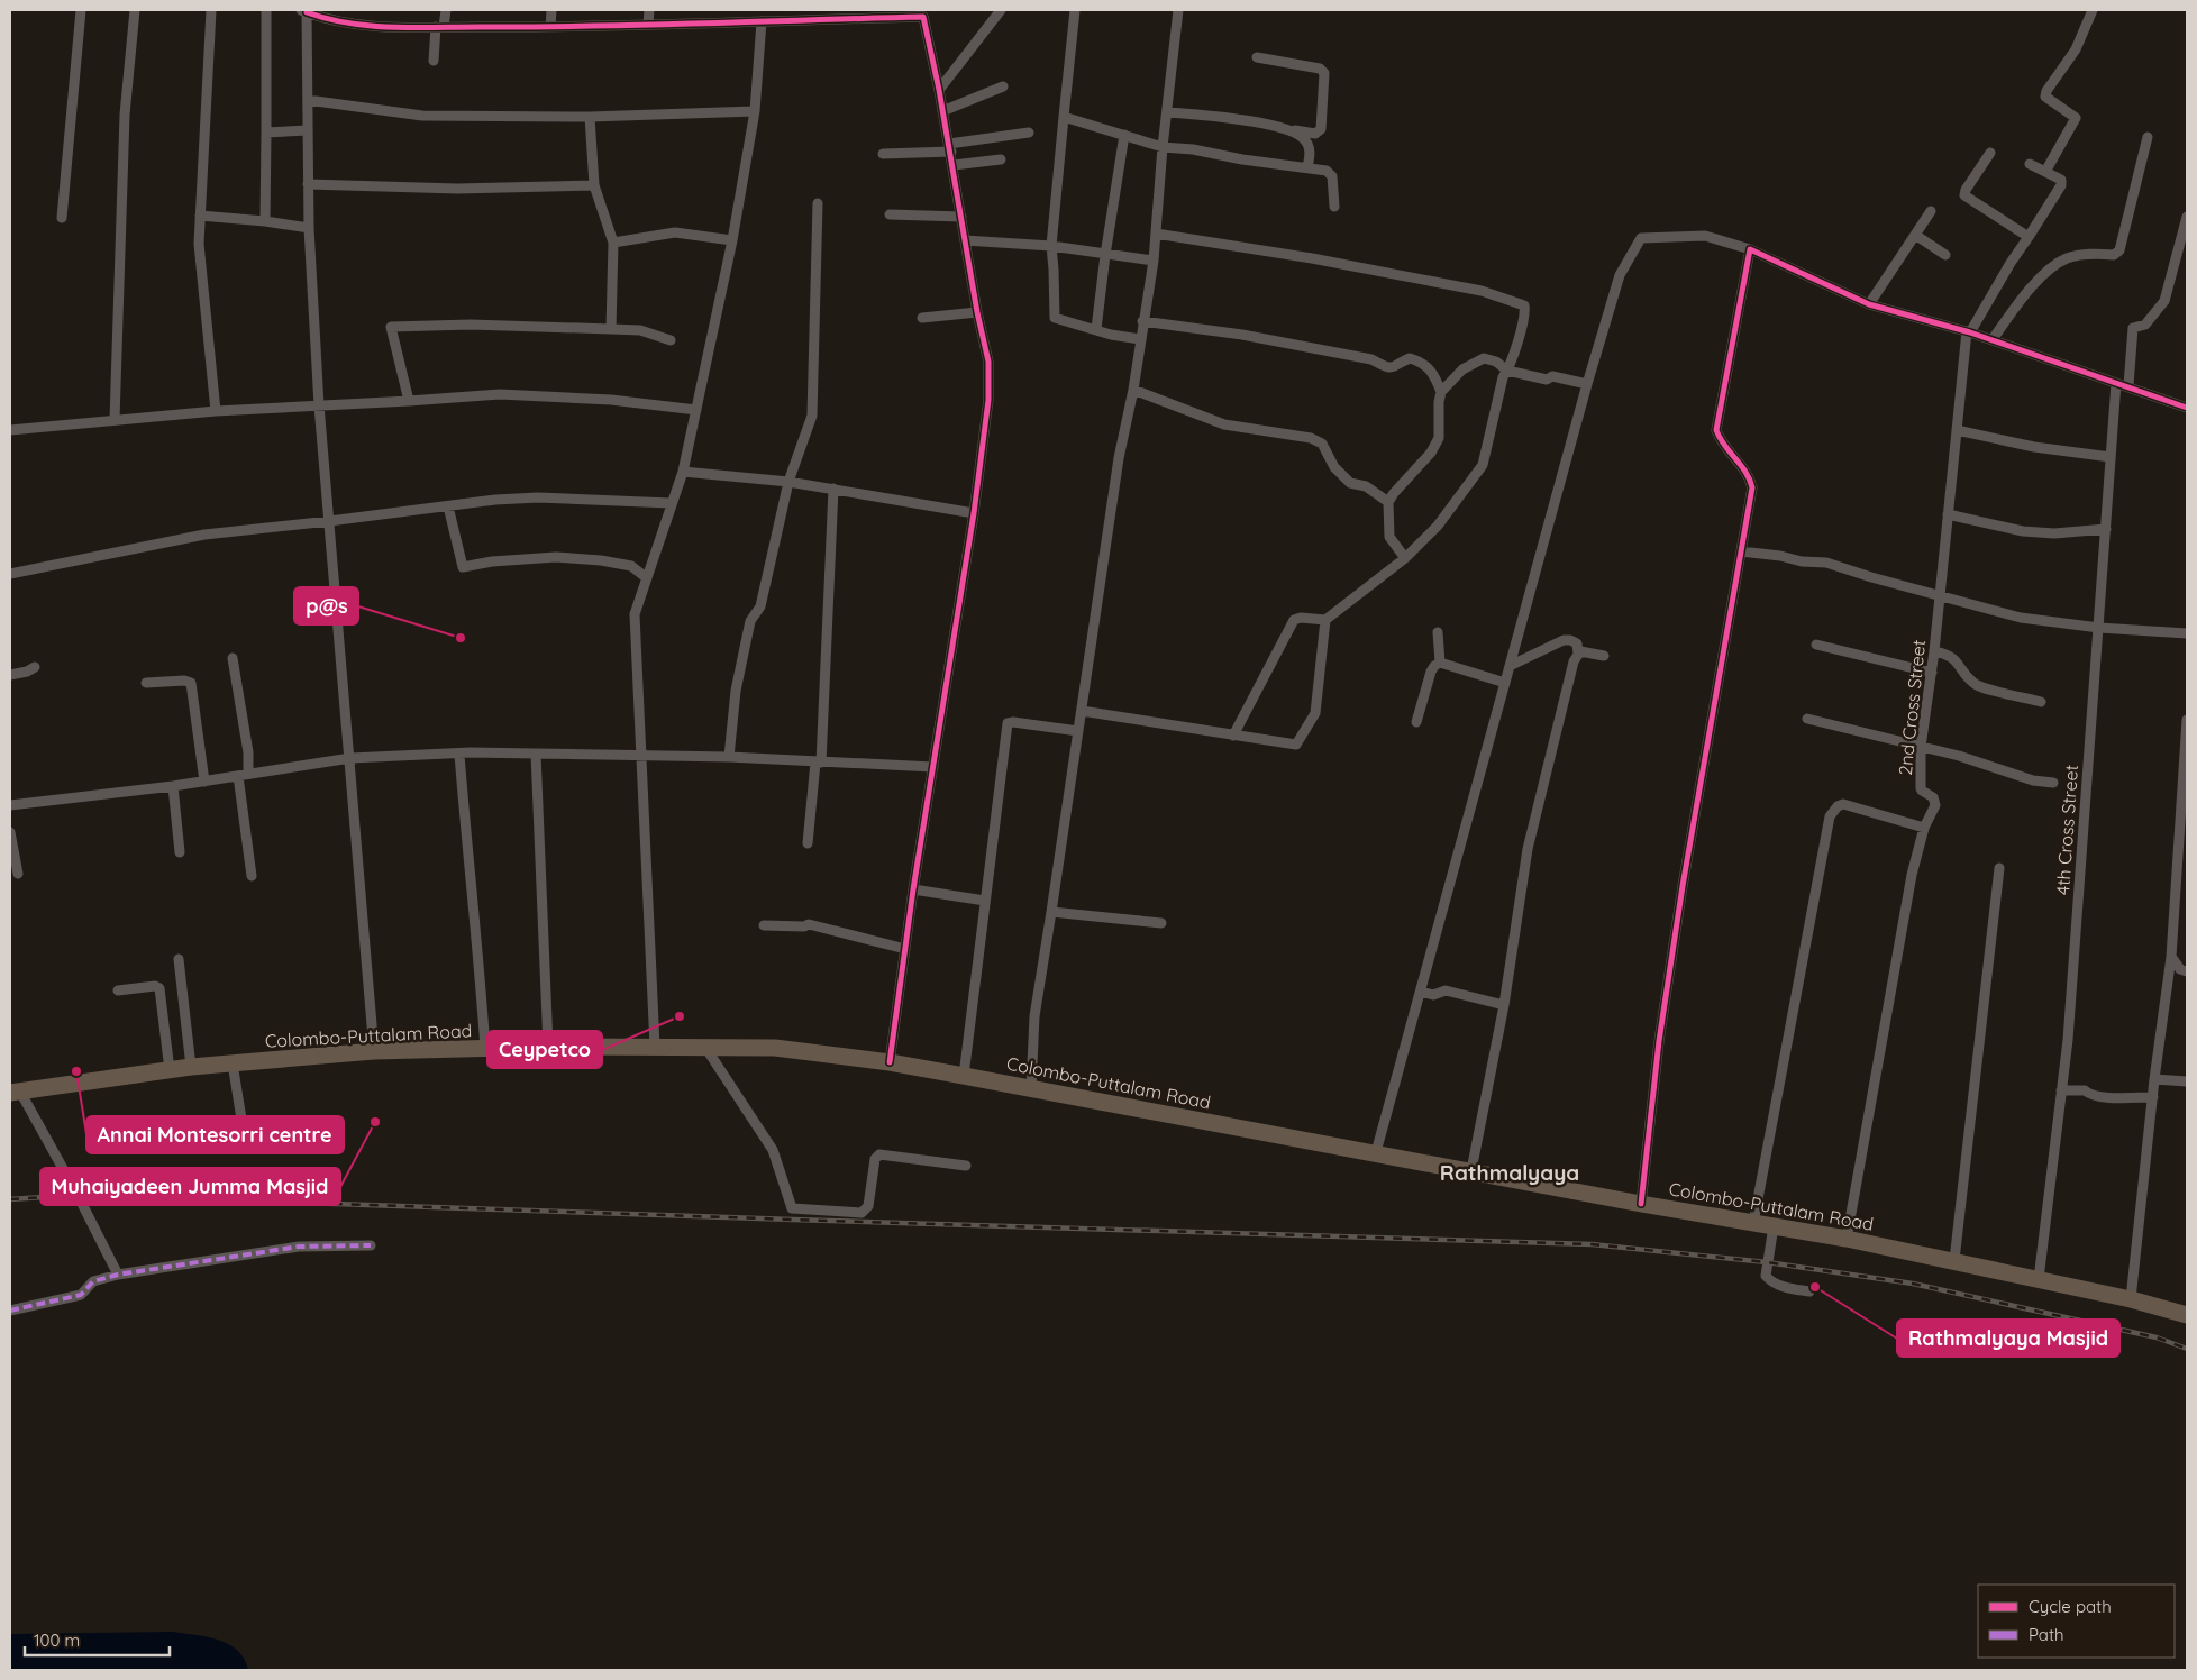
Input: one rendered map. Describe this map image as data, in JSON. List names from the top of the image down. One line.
{"streets":{"highway":["Colombo-Puttalam Road"],"street":["2nd Cross Street","4th Cross Street"]},"crossings":[["2nd Cross Street","Colombo-Puttalam Road"],["4th Cross Street","Colombo-Puttalam Road"]],"districts":["Rathmalyaya"],"places":["p@s","Ceypetco","Annai Montesorri centre","Muhaiyadeen Jumma Masjid","Rathmalyaya Masjid"],"legend":["Cycle path","Path"],"scale_bar":"100 m"}
